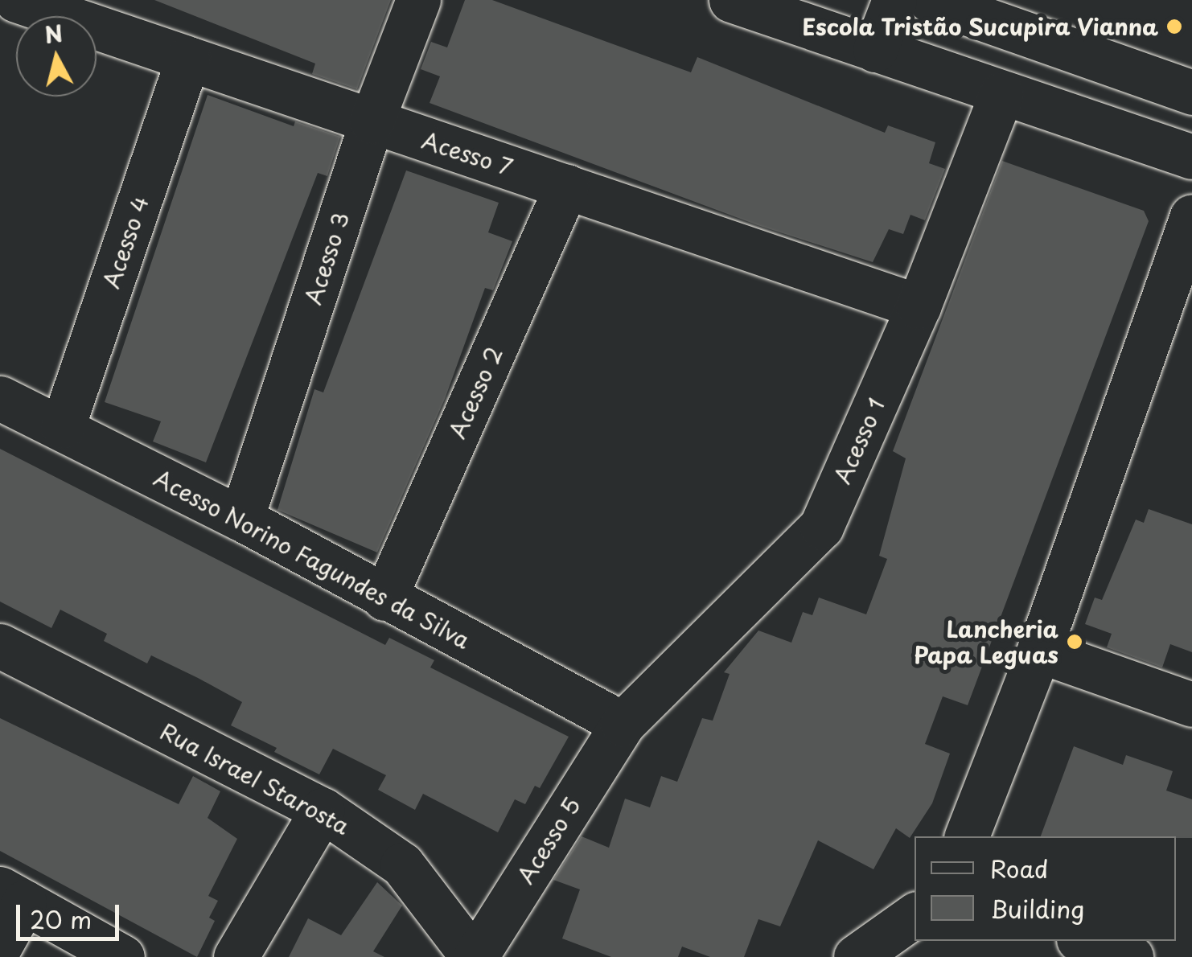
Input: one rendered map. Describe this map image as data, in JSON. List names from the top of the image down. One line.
{"streets":{"street":["Acesso 7","Acesso 4","Acesso 3","Acesso 2","Acesso 1","Acesso Norino Fagundes da Silva","Rua Israel Starosta","Acesso 5"]},"crossings":[["Acesso 7","Acesso 4"],["Acesso 7","Acesso 3"],["Acesso 7","Acesso 2"],["Acesso 7","Acesso 1"],["Acesso 4","Acesso Norino Fagundes da Silva"],["Acesso 3","Acesso Norino Fagundes da Silva"],["Acesso 2","Acesso Norino Fagundes da Silva"],["Acesso 1","Acesso Norino Fagundes da Silva"],["Acesso 1","Acesso 5"],["Acesso Norino Fagundes da Silva","Acesso 5"],["Rua Israel Starosta","Acesso 5"]],"places":["Escola Tristão Sucupira Vianna","Lancheria Papa Leguas"],"legend":["Road","Building"],"scale_bar":"20 m","north":"top"}
